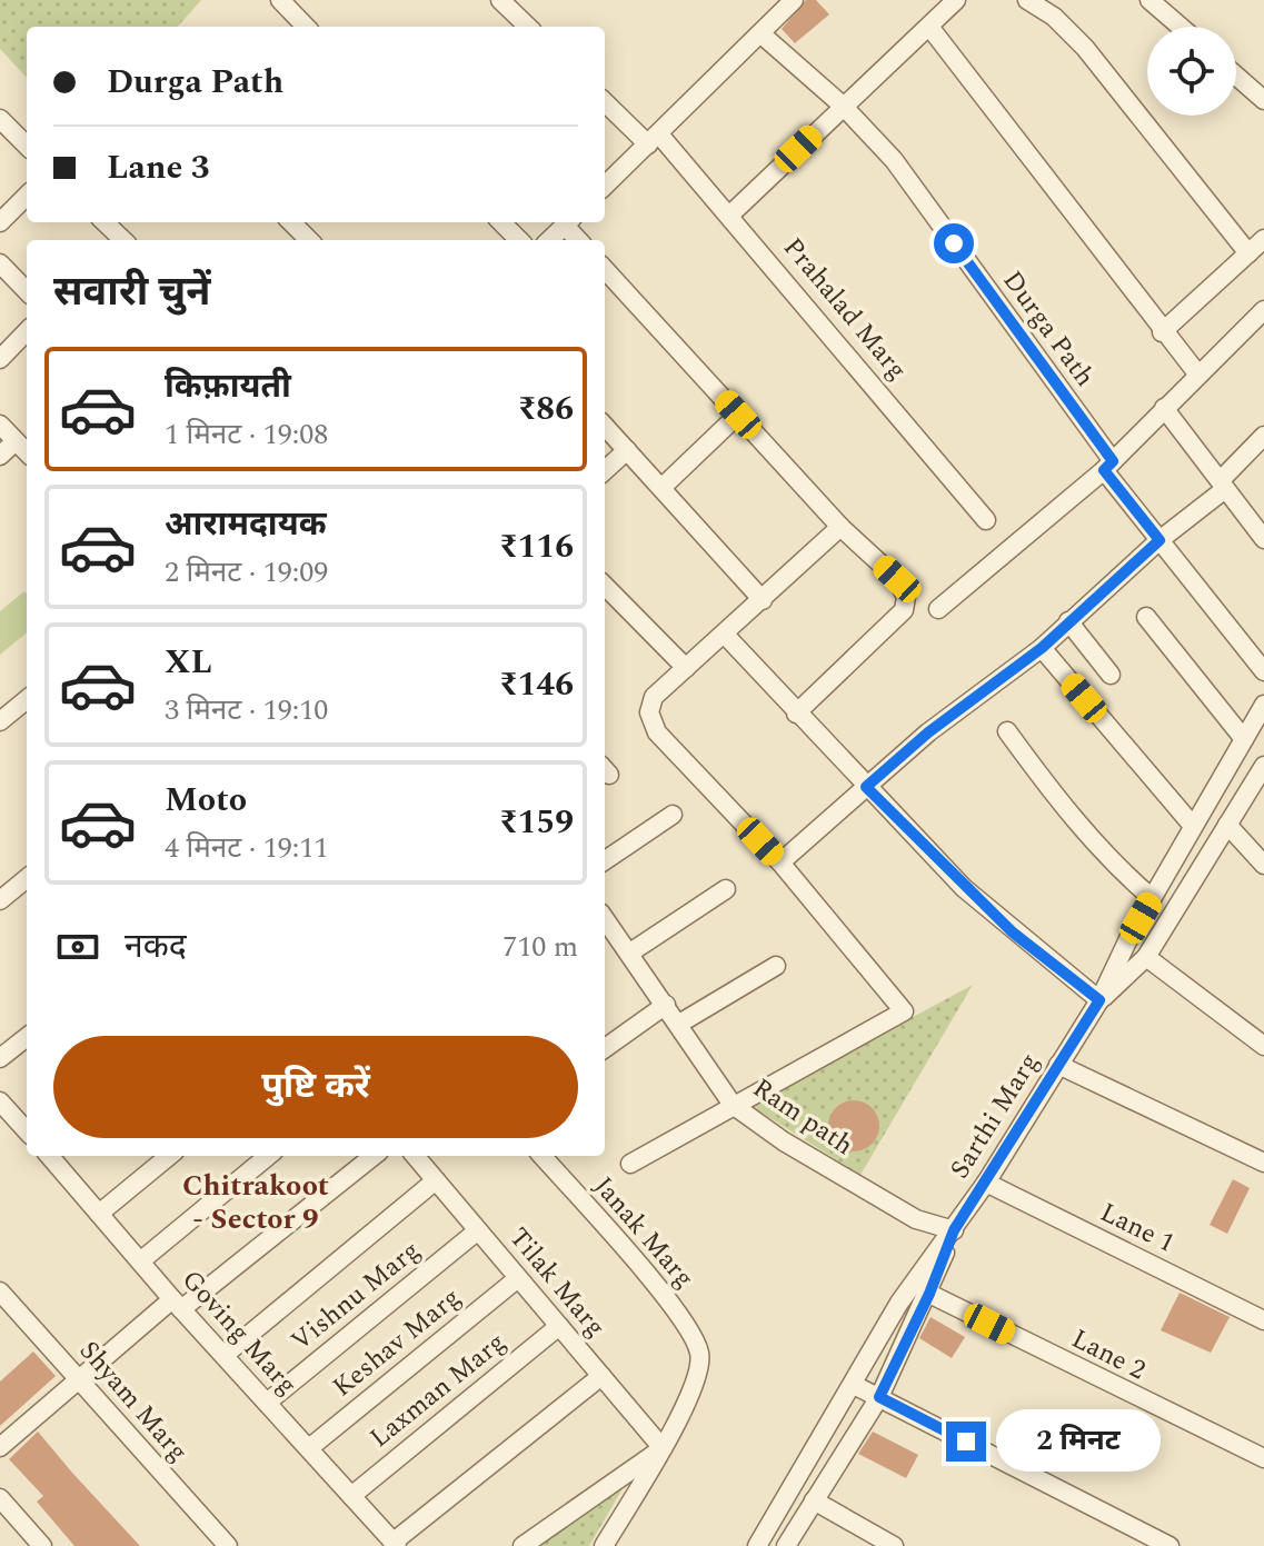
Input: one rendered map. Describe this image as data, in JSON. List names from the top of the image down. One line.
{"streets":{"street":["Prahalad Marg","Durga Path","Sarthi Marg","Ram path","Lane 1","Janak Marg","Tilak Marg","Vishnu Marg","Goving Marg","Keshav Marg","Lane 2","Laxman Marg","Shyam Marg"]},"crossings":[["Sarthi Marg","Ram path"],["Sarthi Marg","Lane 1"],["Janak Marg","Tilak Marg"],["Tilak Marg","Vishnu Marg"],["Tilak Marg","Keshav Marg"],["Tilak Marg","Laxman Marg"],["Vishnu Marg","Goving Marg"],["Goving Marg","Keshav Marg"],["Goving Marg","Laxman Marg"]],"districts":["Chitrakoot - Sector 9"],"page":{"banner":["Durga Path","Lane 3"],"heading":"सवारी चुनें","list":[{"name":"किफ़ायती","note":"1 मिनट · 19:08","value":"₹86"},{"name":"आरामदायक","note":"2 मिनट · 19:09","value":"₹116"},{"name":"XL","note":"3 मिनट · 19:10","value":"₹146"},{"name":"Moto","note":"4 मिनट · 19:11","value":"₹159"}],"pay":["नकद","710 m"],"buttons":"पुष्टि करें","bubble":"2 मिनट"}}
